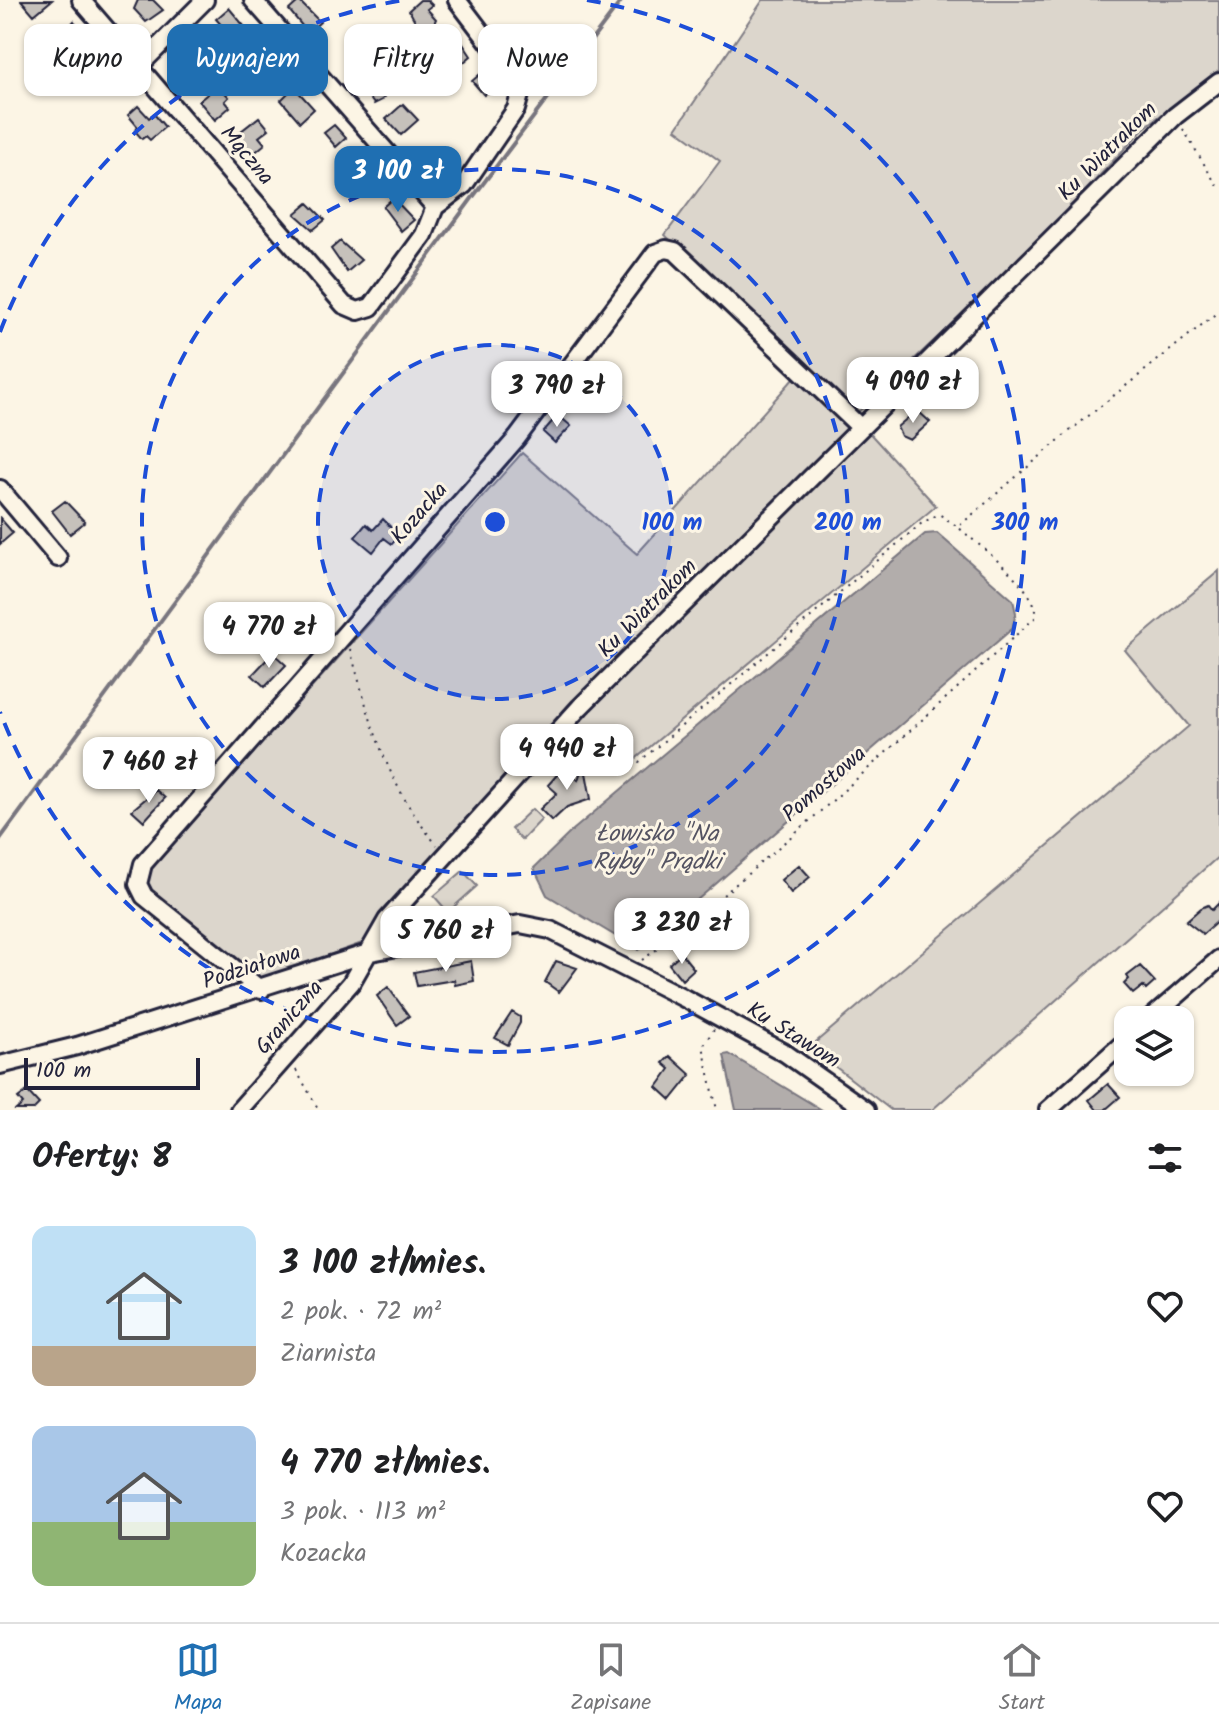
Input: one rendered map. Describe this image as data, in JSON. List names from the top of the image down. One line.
{"streets":{"street":["Ku Wiatrakom","Mączna","Kozacka","Podziałowa","Graniczna","Ku Stawom"],"path":["Pomostowa"]},"crossings":[["Ku Wiatrakom","Kozacka"],["Ku Wiatrakom","Podziałowa"],["Ku Wiatrakom","Graniczna"],["Kozacka","Podziałowa"],["Pomostowa","Ku Stawom"],["Podziałowa","Graniczna"],["Podziałowa","Ku Stawom"]],"water":["Łowisko \"Na Ryby\" Prądki"],"scale_bar":"100 m","page":{"chip":["Kupno","Wynajem","Filtry","Nowe"],"price":["3 100 zł","4 090 zł","3 790 zł","4 770 zł","4 940 zł","7 460 zł","3 230 zł","5 760 zł"],"scale":"100 m","heading":"Oferty: 8","list":[{"name":"3 100 zł/mies.","note":"2 pok. · 72 m² · Ziarnista"},{"name":"4 770 zł/mies.","note":"3 pok. · 113 m² · Kozacka"}],"tabs":["Mapa","Zapisane","Start"]},"rings":["100 m","200 m","300 m"]}
